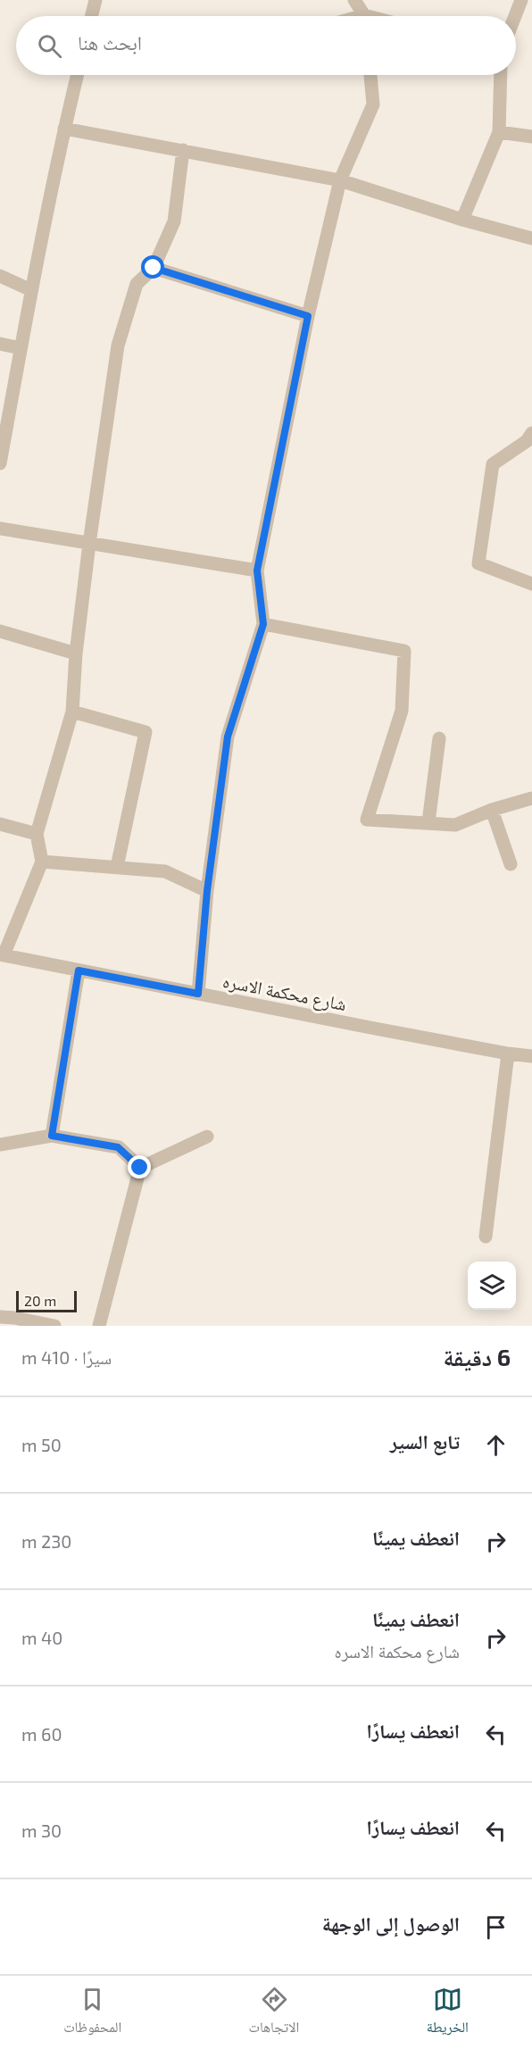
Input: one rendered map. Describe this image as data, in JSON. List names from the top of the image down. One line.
{"streets":{"street":["شارع محكمة الاسره"]},"scale_bar":"20 m","page":{"search":"ابحث هنا","scale":"20 m","heading":["6 دقيقة","سيرًا · 410 m"],"list":[["تابع السير","50 m"],["انعطف يمينًا","230 m"],["انعطف يمينًا","شارع محكمة الاسره","40 m"],["انعطف يسارًا","60 m"],["انعطف يسارًا","30 m"],"الوصول إلى الوجهة"],"nav":["الخريطة","الاتجاهات","المحفوظات"]}}
